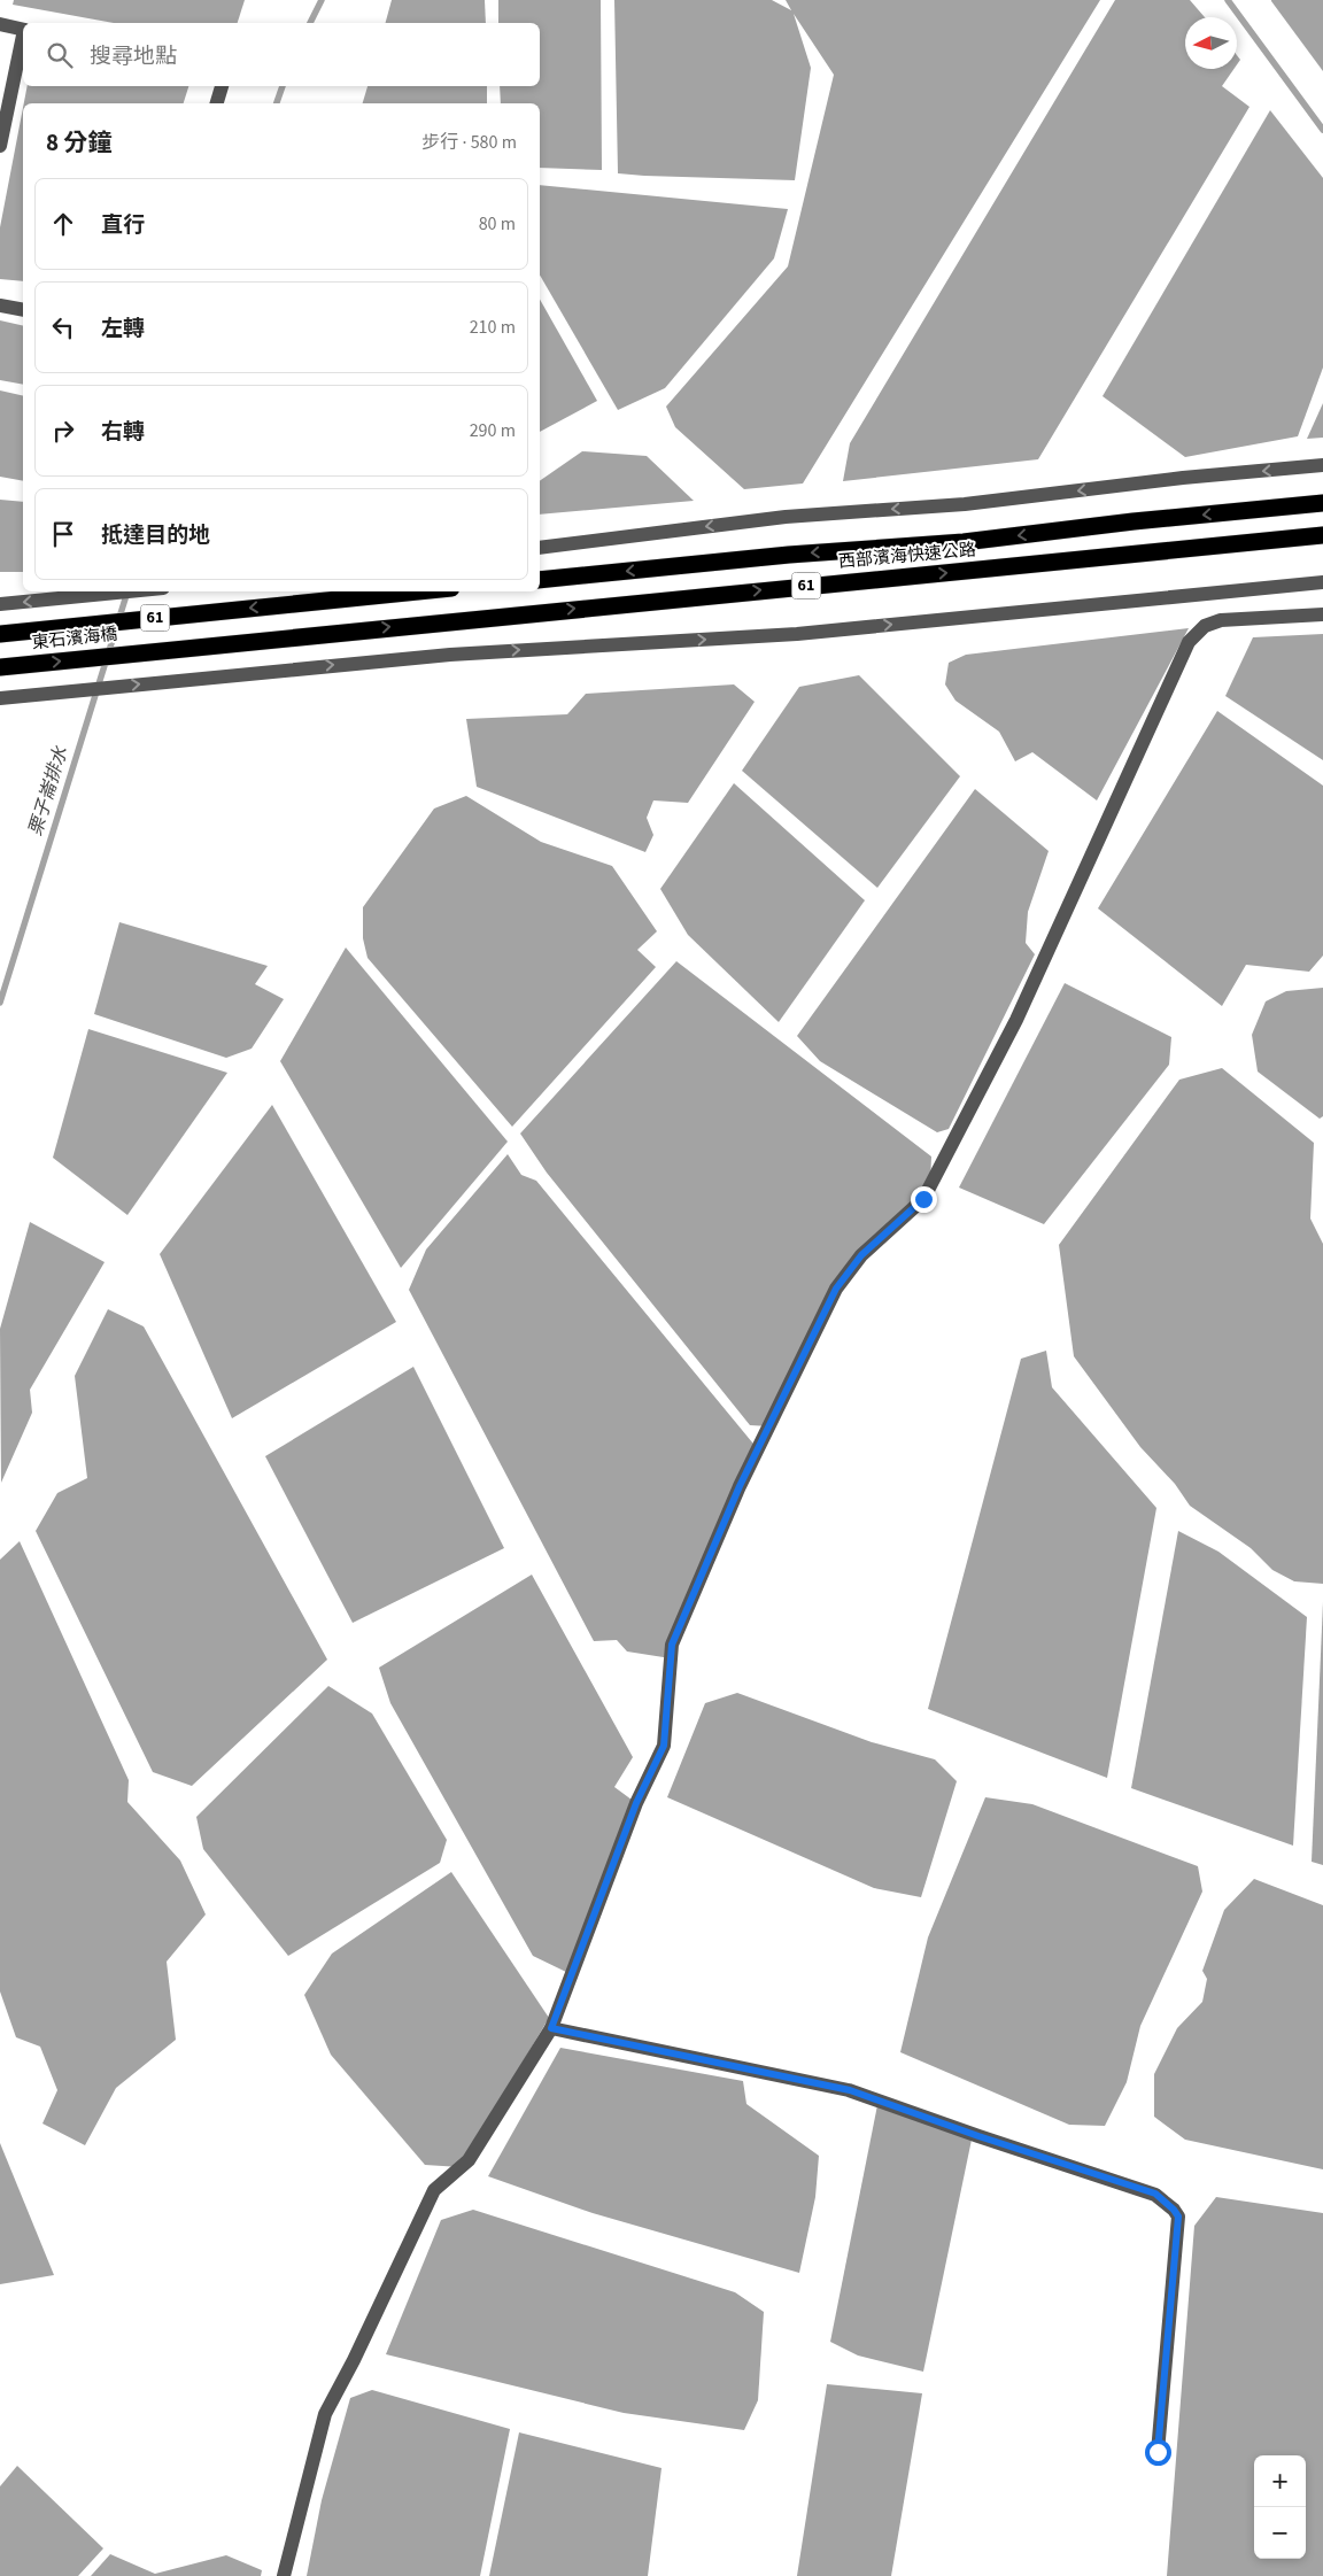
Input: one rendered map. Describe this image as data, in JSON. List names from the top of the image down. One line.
{"streets":{"highway":["西部濱海快速公路","61","東石濱海橋"]},"crossings":[["西部濱海快速公路","東石濱海橋"]],"water":["栗子崙排水"],"north":"left","page":{"search":"搜尋地點","heading":["8 分鐘","步行 · 580 m"],"list":[["直行","80 m"],["左轉","210 m"],["右轉","290 m"],"抵達目的地"],"map_buttons":["+","−"]}}
